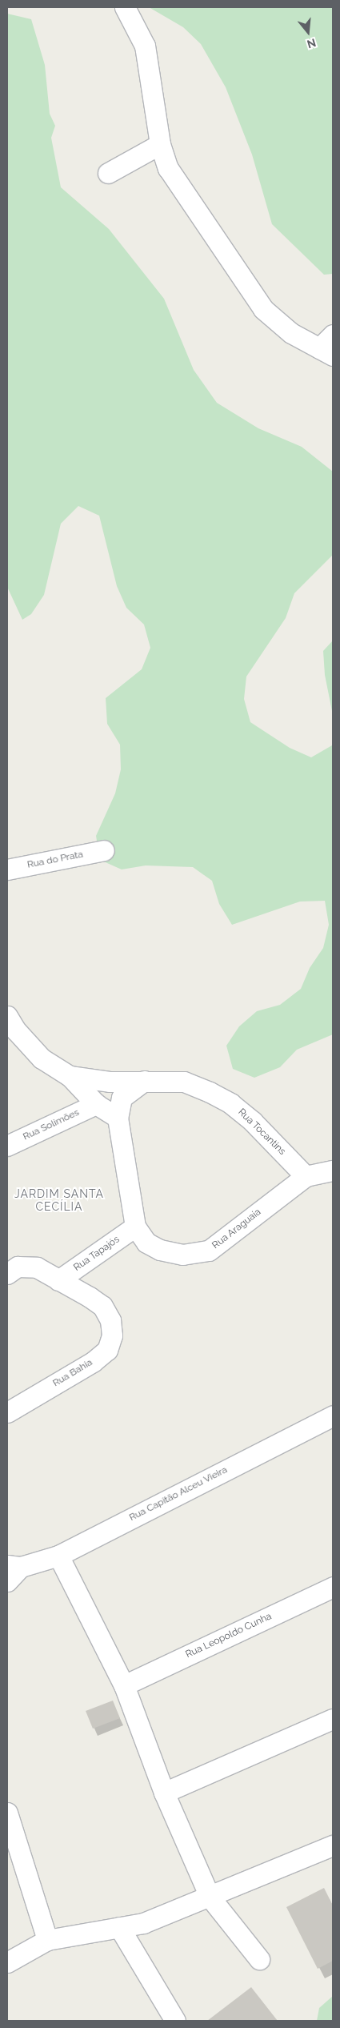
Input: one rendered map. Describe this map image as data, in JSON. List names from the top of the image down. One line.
{"streets":{"street":["Rua do Prata","Rua Solimões","Rua Tocantins","Rua Araguaia","Rua Tapajós","Rua Bahia","Rua Capitão Alceu Vieira","Rua Leopoldo Cunha"]},"crossings":[["Rua Solimões","Rua Tocantins"],["Rua Tocantins","Rua Araguaia"],["Rua Araguaia","Rua Tapajós"],["Rua Tapajós","Rua Bahia"]],"districts":["JARDIM SANTA CECÍLIA"],"north":"bottom"}
